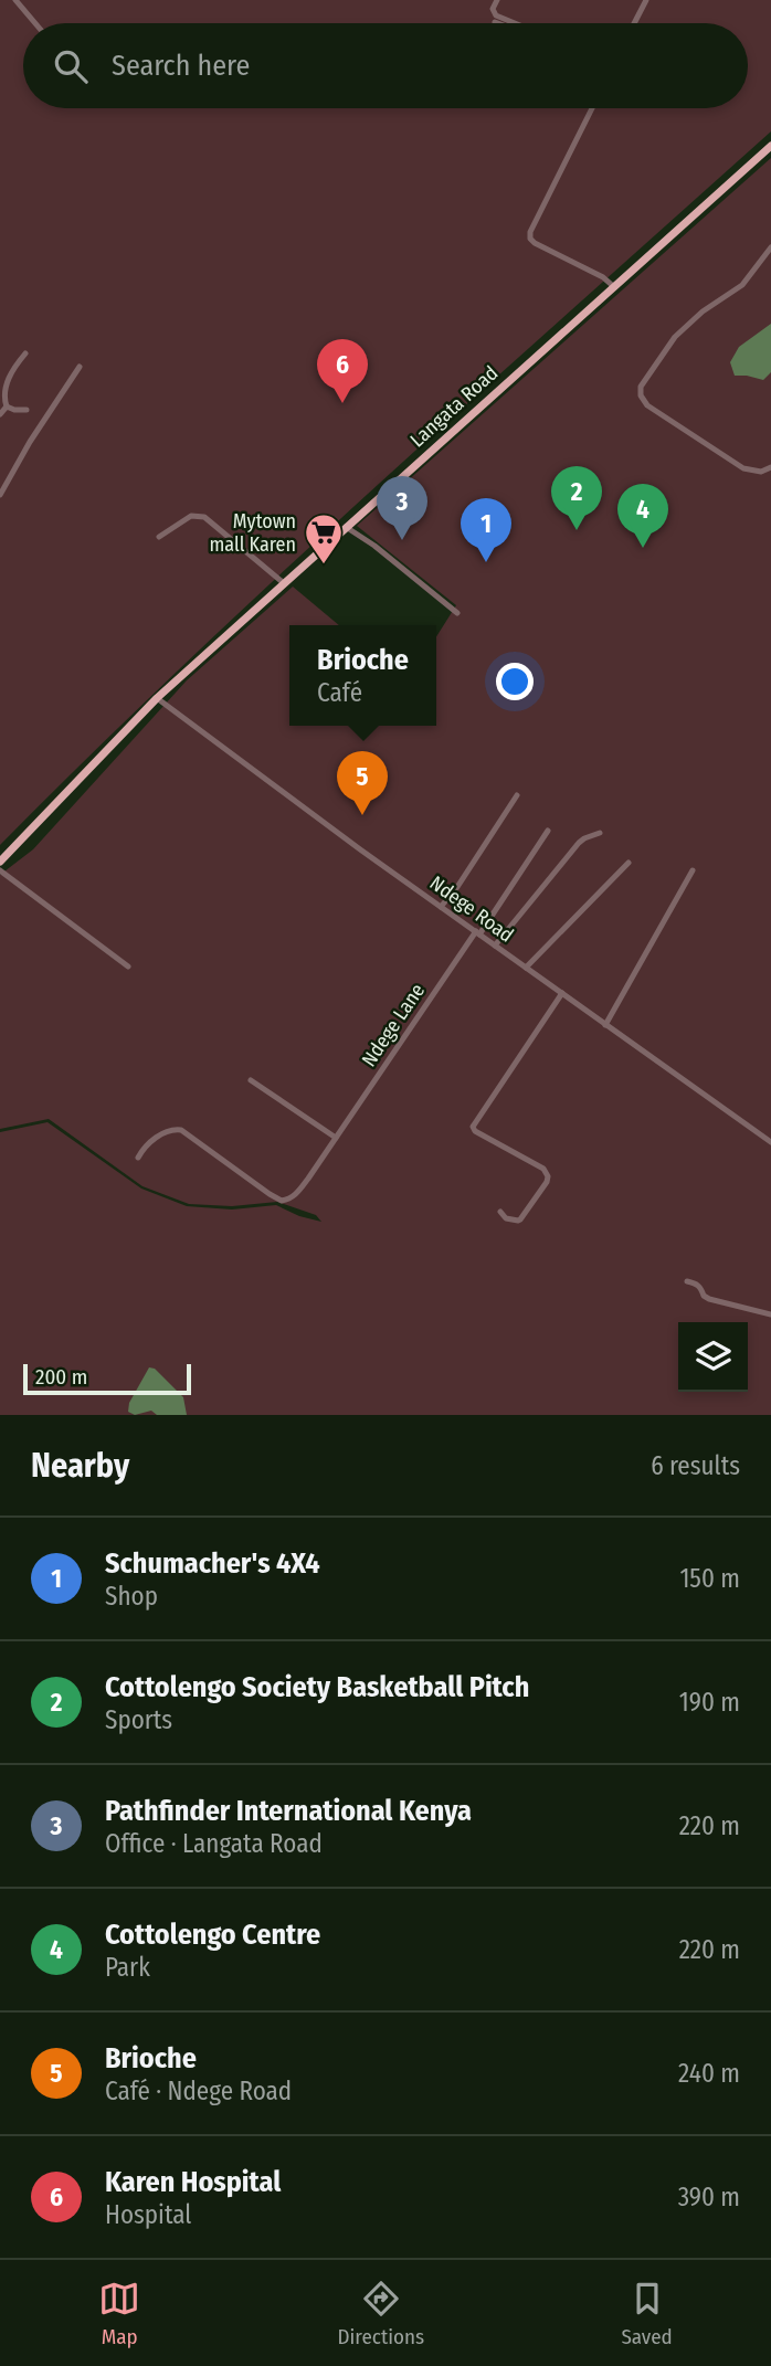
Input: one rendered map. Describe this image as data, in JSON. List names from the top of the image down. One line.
{"streets":{"main road":["Langata Road"],"street":["Ndege Road","Ndege Lane"]},"crossings":[["Langata Road","Ndege Road"],["Ndege Road","Ndege Lane"]],"places":{"supermarket":["Mytown mall Karen"]},"scale_bar":"200 m","page":{"search":"Search here","pins":["6","2","3","4","1","5"],"popup":["Brioche","Café"],"scale":"200 m","heading":["Nearby","6 results"],"list":[{"mark":"1","name":"Schumacher's 4X4","note":"Shop","value":"150 m"},{"mark":"2","name":"Cottolengo Society Basketball Pitch","note":"Sports","value":"190 m"},{"mark":"3","name":"Pathfinder International Kenya","note":"Office · Langata Road","value":"220 m"},{"mark":"4","name":"Cottolengo Centre","note":"Park","value":"220 m"},{"mark":"5","name":"Brioche","note":"Café · Ndege Road","value":"240 m"},{"mark":"6","name":"Karen Hospital","note":"Hospital","value":"390 m"}],"nav":["Map","Directions","Saved"]}}
